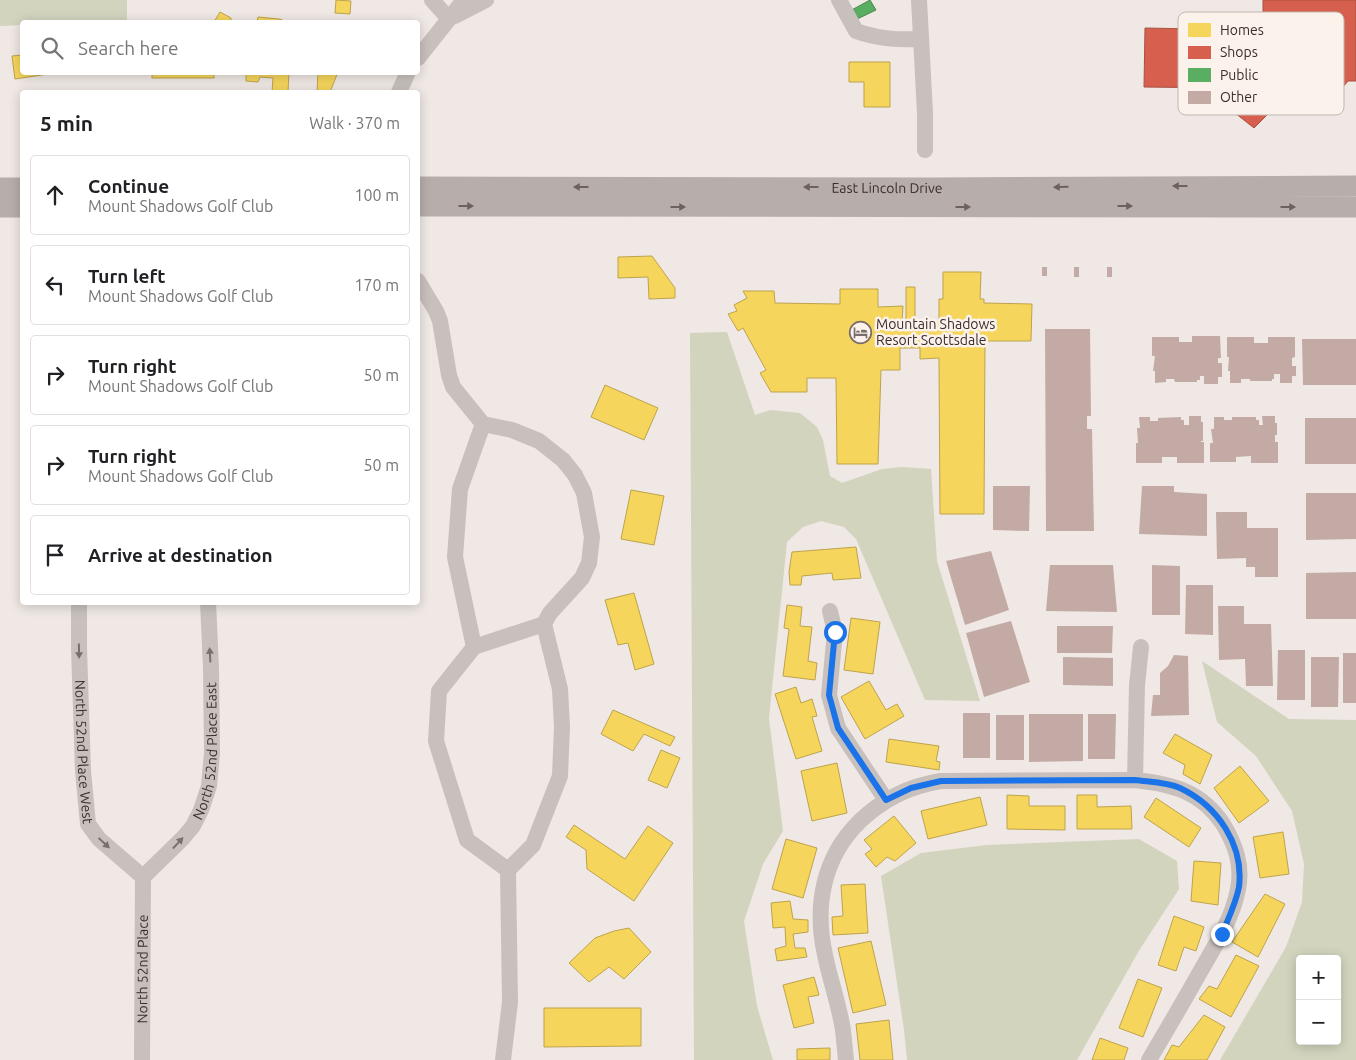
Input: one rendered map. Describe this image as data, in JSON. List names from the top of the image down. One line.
{"streets":{"main road":["East Lincoln Drive"],"street":["North 52nd Place East","North 52nd Place West","North 52nd Place"]},"crossings":[["North 52nd Place East","North 52nd Place West"],["North 52nd Place East","North 52nd Place"],["North 52nd Place West","North 52nd Place"]],"one_way":["North 52nd Place East","North 52nd Place West"],"places":{"hotel":["Mountain Shadows Resort Scottsdale"]},"legend":["Homes","Shops","Public","Other"],"page":{"search":"Search here","heading":["5 min","Walk · 370 m"],"list":[["Continue","Mount Shadows Golf Club","100 m"],["Turn left","Mount Shadows Golf Club","170 m"],["Turn right","Mount Shadows Golf Club","50 m"],["Turn right","Mount Shadows Golf Club","50 m"],"Arrive at destination"],"map_buttons":["+","−"]}}
